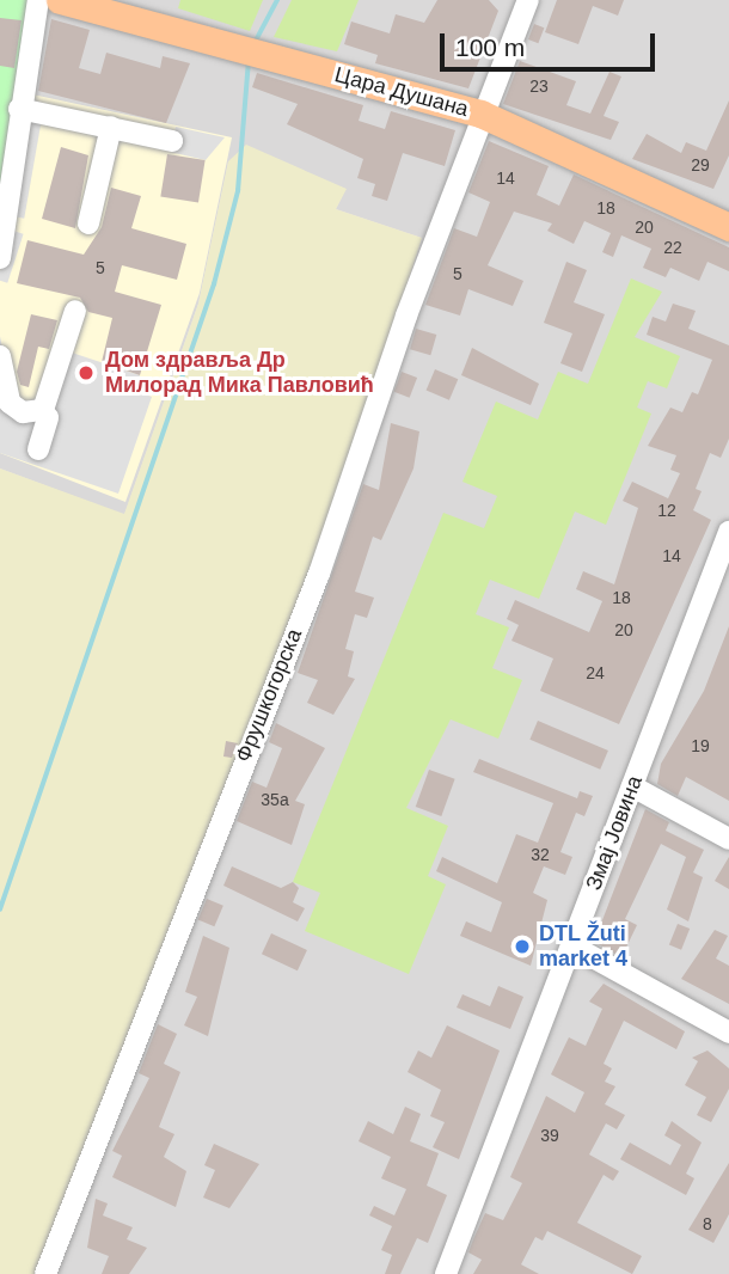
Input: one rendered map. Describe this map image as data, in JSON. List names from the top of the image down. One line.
{"streets":{"main road":["Цара Душана"],"street":["Фрушкогорска","Змај Јовина"]},"crossings":[["Цара Душана","Фрушкогорска"]],"places":["Дом здравља Др Милорад Мика Павловић","DTL Žuti market 4"],"house_numbers":["23","29","14","18","20","22","5","5","12","14","18","20","24","19","35a","32","39","8"],"scale_bar":"100 m"}
